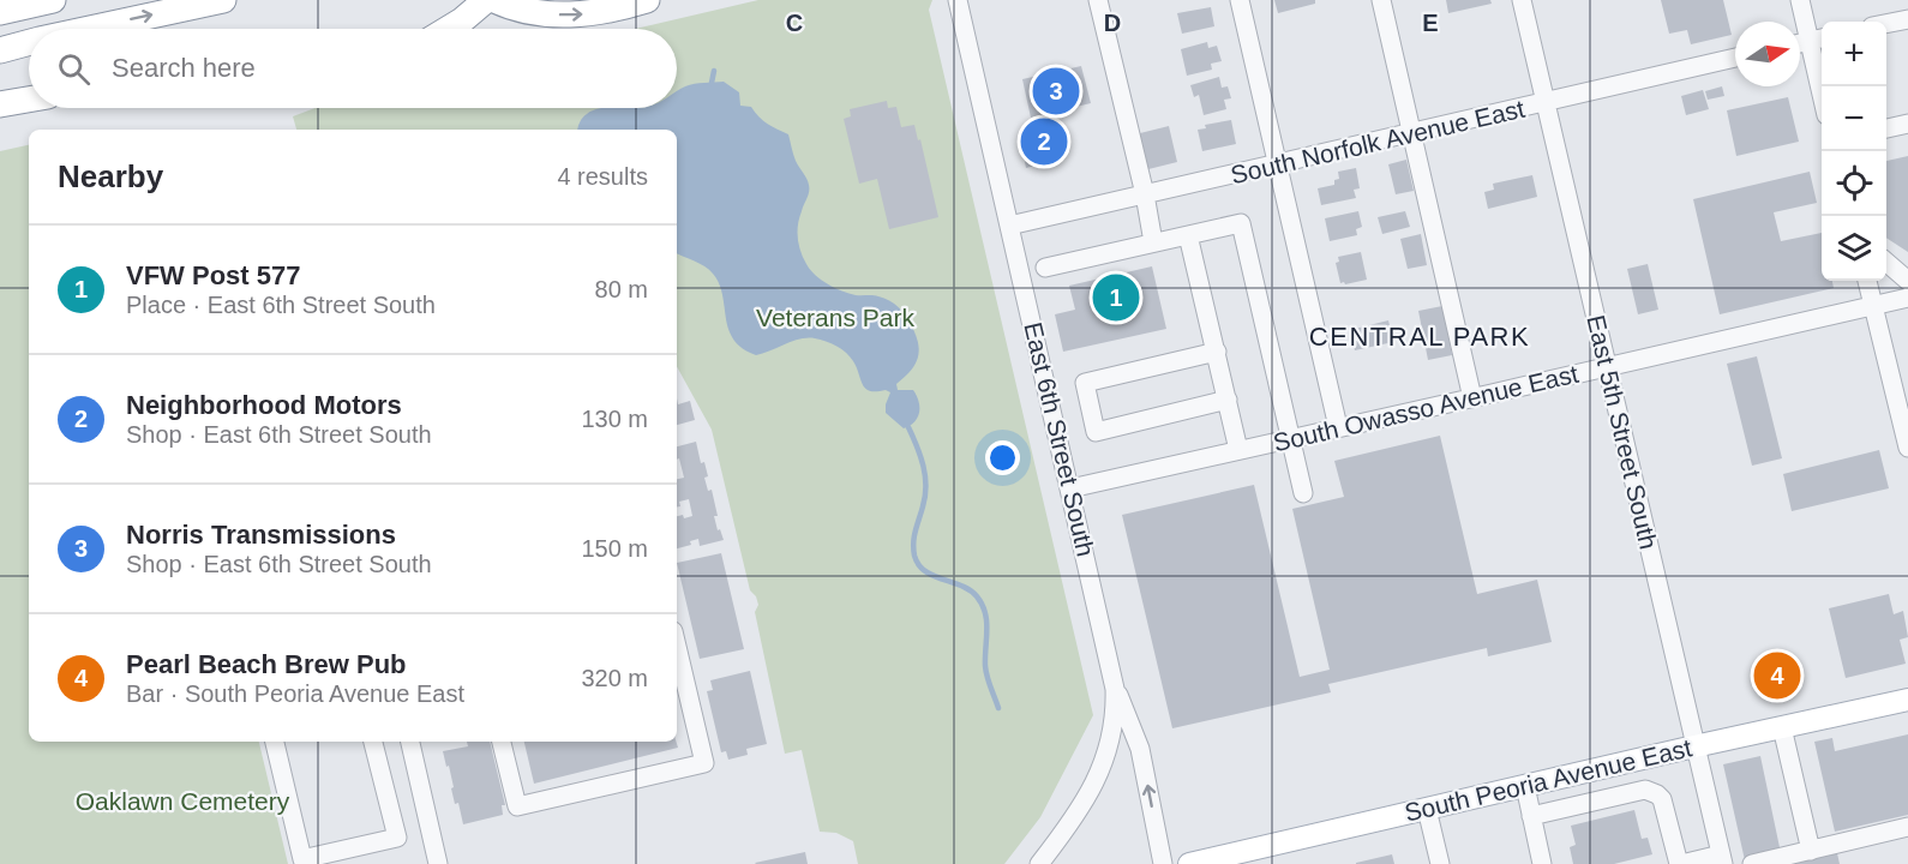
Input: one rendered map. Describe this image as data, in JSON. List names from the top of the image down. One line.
{"streets":{"main road":["South Peoria Avenue East"],"street":["South Norfolk Avenue East","South Owasso Avenue East","East 5th Street South","East 6th Street South"]},"crossings":[["South Norfolk Avenue East","East 5th Street South"],["South Norfolk Avenue East","East 6th Street South"],["South Owasso Avenue East","East 5th Street South"],["South Owasso Avenue East","East 6th Street South"],["East 5th Street South","South Peoria Avenue East"]],"districts":["CENTRAL PARK"],"parks":["Veterans Park","Oaklawn Cemetery"],"north":"right","page":{"map_buttons":["+","−"],"search":"Search here","pins":["3","2","1","4"],"heading":["Nearby","4 results"],"list":[{"mark":"1","name":"VFW Post 577","note":"Place · East 6th Street South","value":"80 m"},{"mark":"2","name":"Neighborhood Motors","note":"Shop · East 6th Street South","value":"130 m"},{"mark":"3","name":"Norris Transmissions","note":"Shop · East 6th Street South","value":"150 m"},{"mark":"4","name":"Pearl Beach Brew Pub","note":"Bar · South Peoria Avenue East","value":"320 m"}]},"grid":{"columns":["C","D","E"]}}
